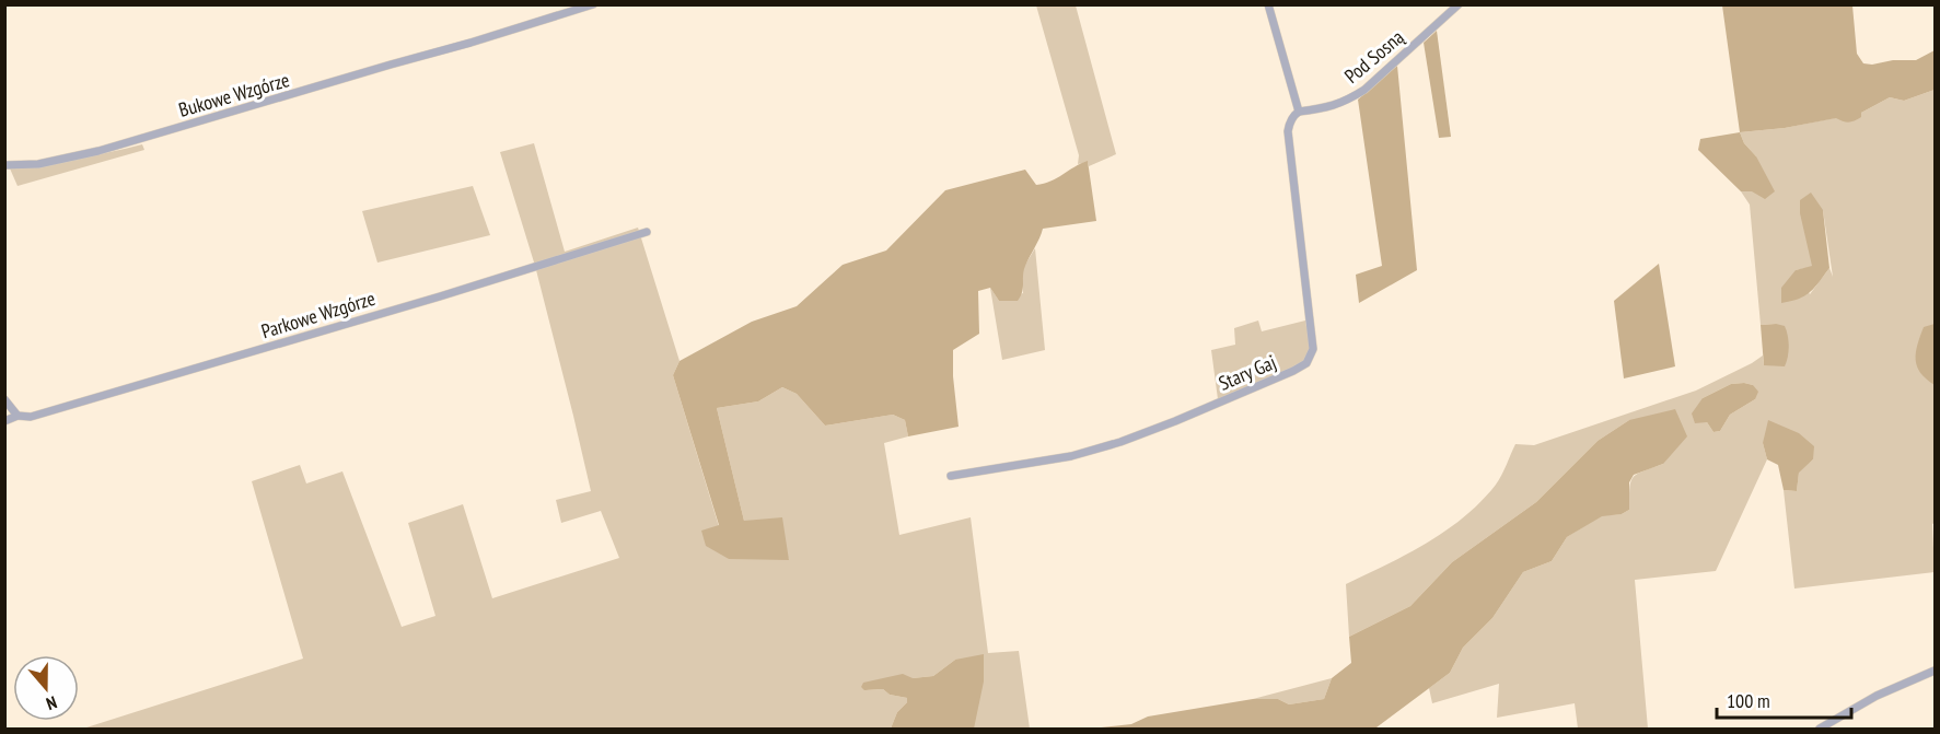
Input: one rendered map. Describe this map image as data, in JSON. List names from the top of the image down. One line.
{"streets":{"street":["Pod Sosną","Bukowe Wzgórze","Parkowe Wzgórze","Stary Gaj"]},"crossings":[["Pod Sosną","Stary Gaj"]],"scale_bar":"100 m","north":"bottom"}
